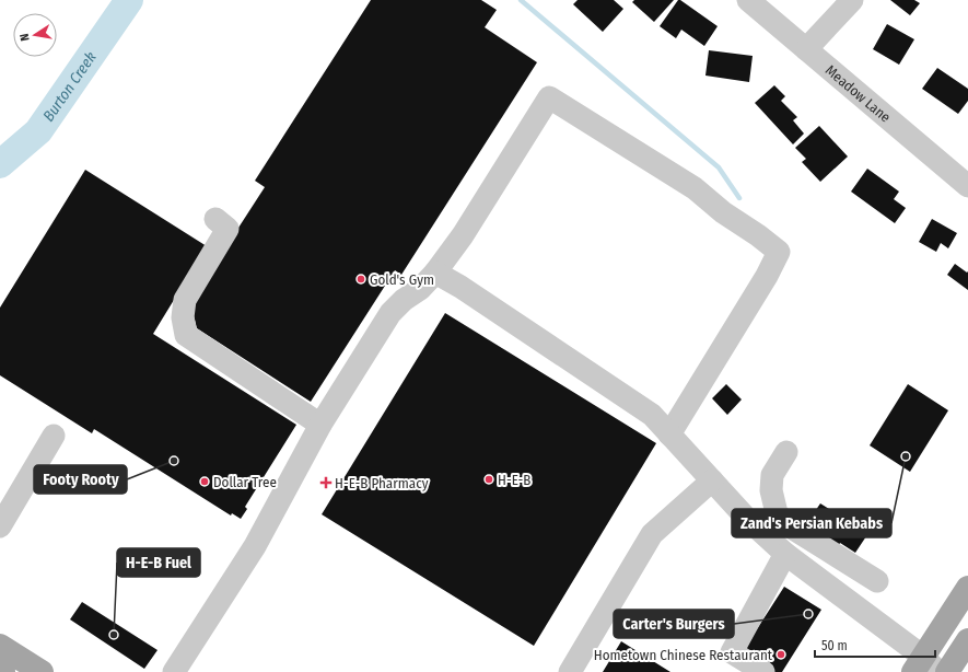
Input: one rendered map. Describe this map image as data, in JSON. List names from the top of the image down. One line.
{"streets":{"street":["Meadow Lane"]},"water":["Burton Creek"],"places":{"other":["Gold's Gym","Zand's Persian Kebabs","Footy Rooty","H-E-B","Dollar Tree","Carter's Burgers","H-E-B Fuel","Hometown Chinese Restaurant"],"health":["H-E-B Pharmacy"]},"scale_bar":"50 m","north":"left"}
